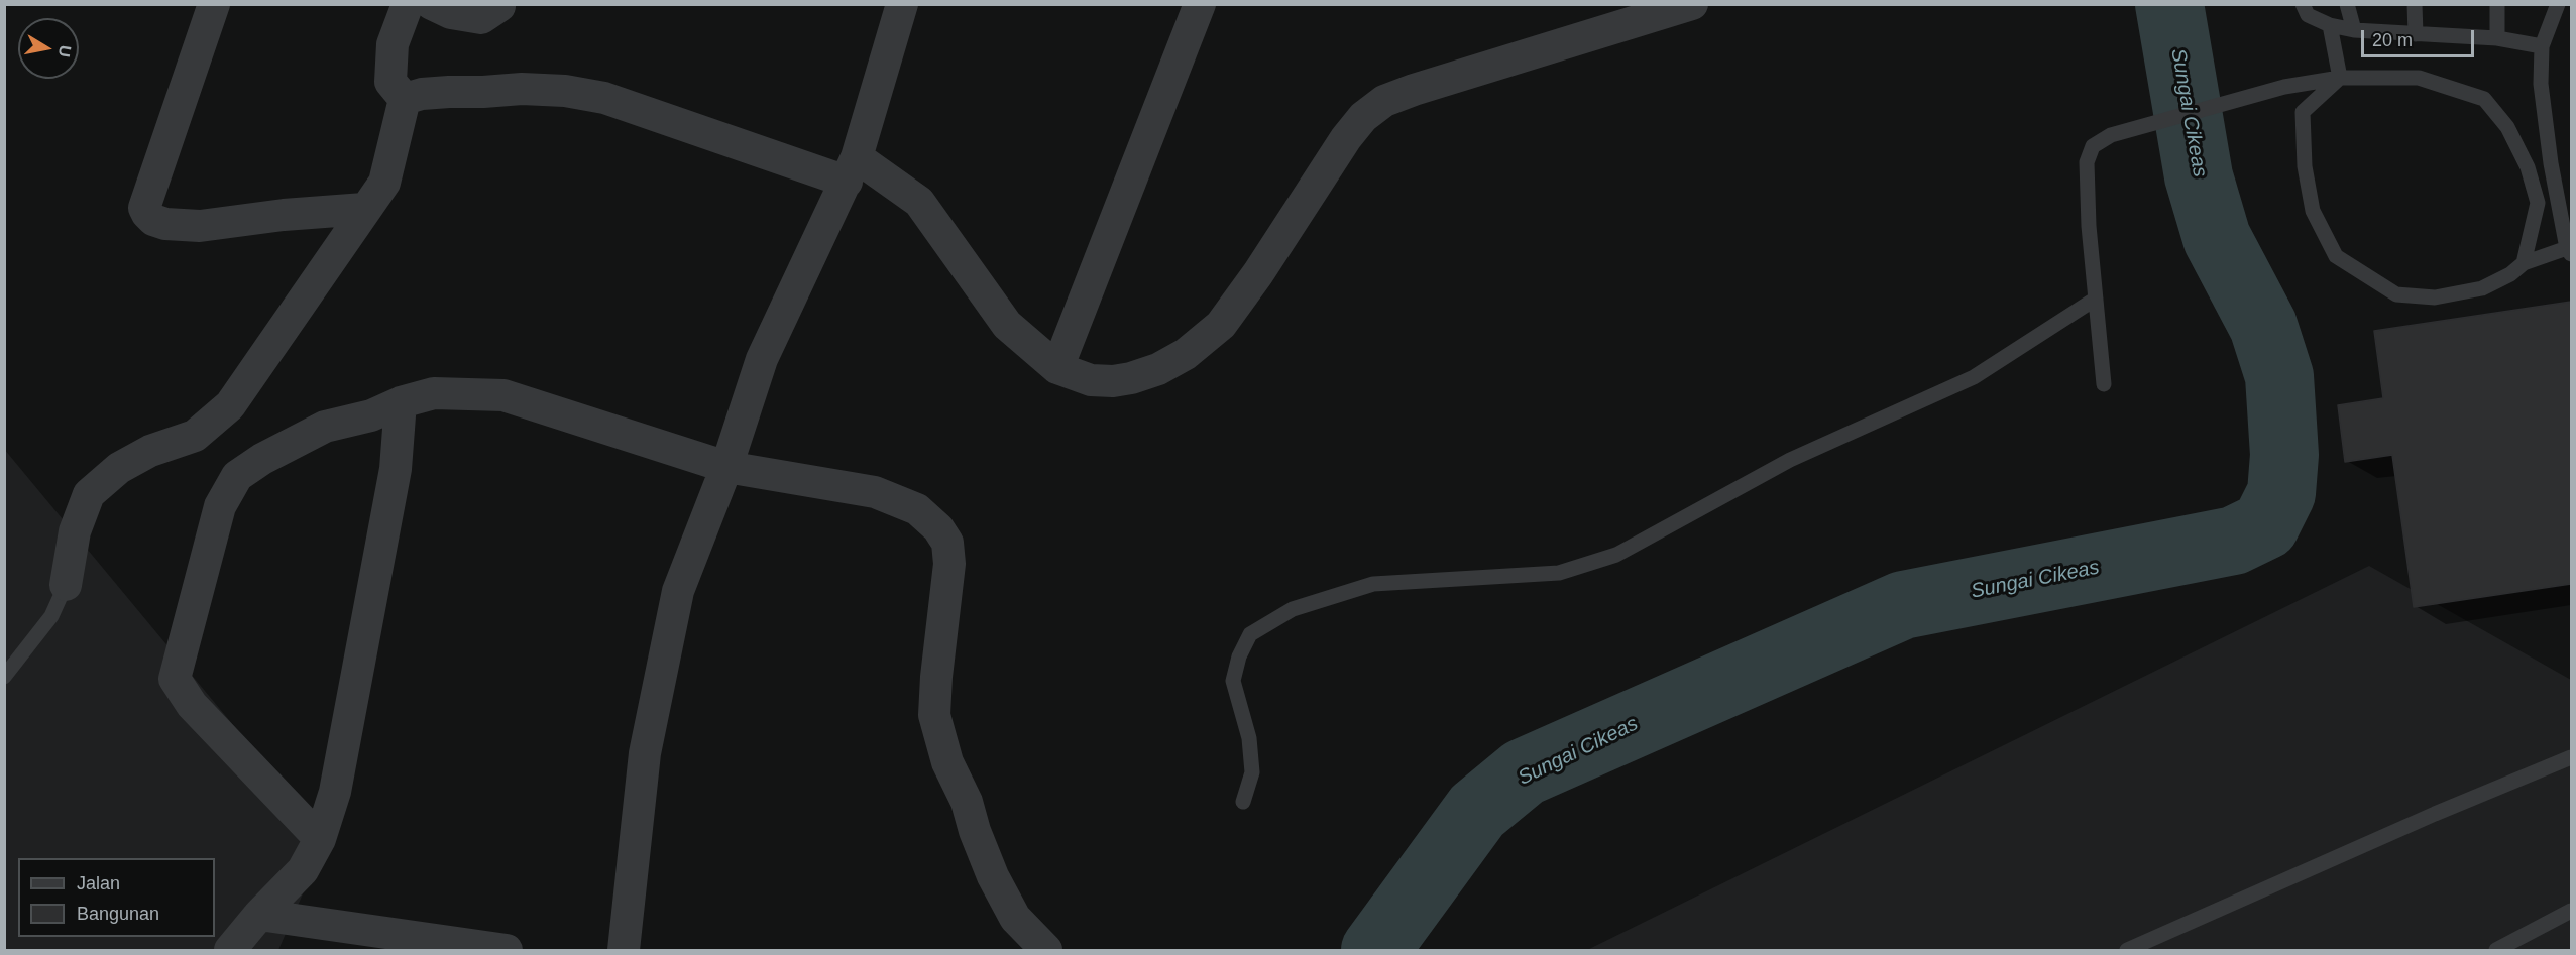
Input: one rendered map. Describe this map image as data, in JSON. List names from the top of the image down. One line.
{"water":["Sungai Cikeas"],"legend":["Jalan","Bangunan"],"scale_bar":"20 m","north":"right"}
